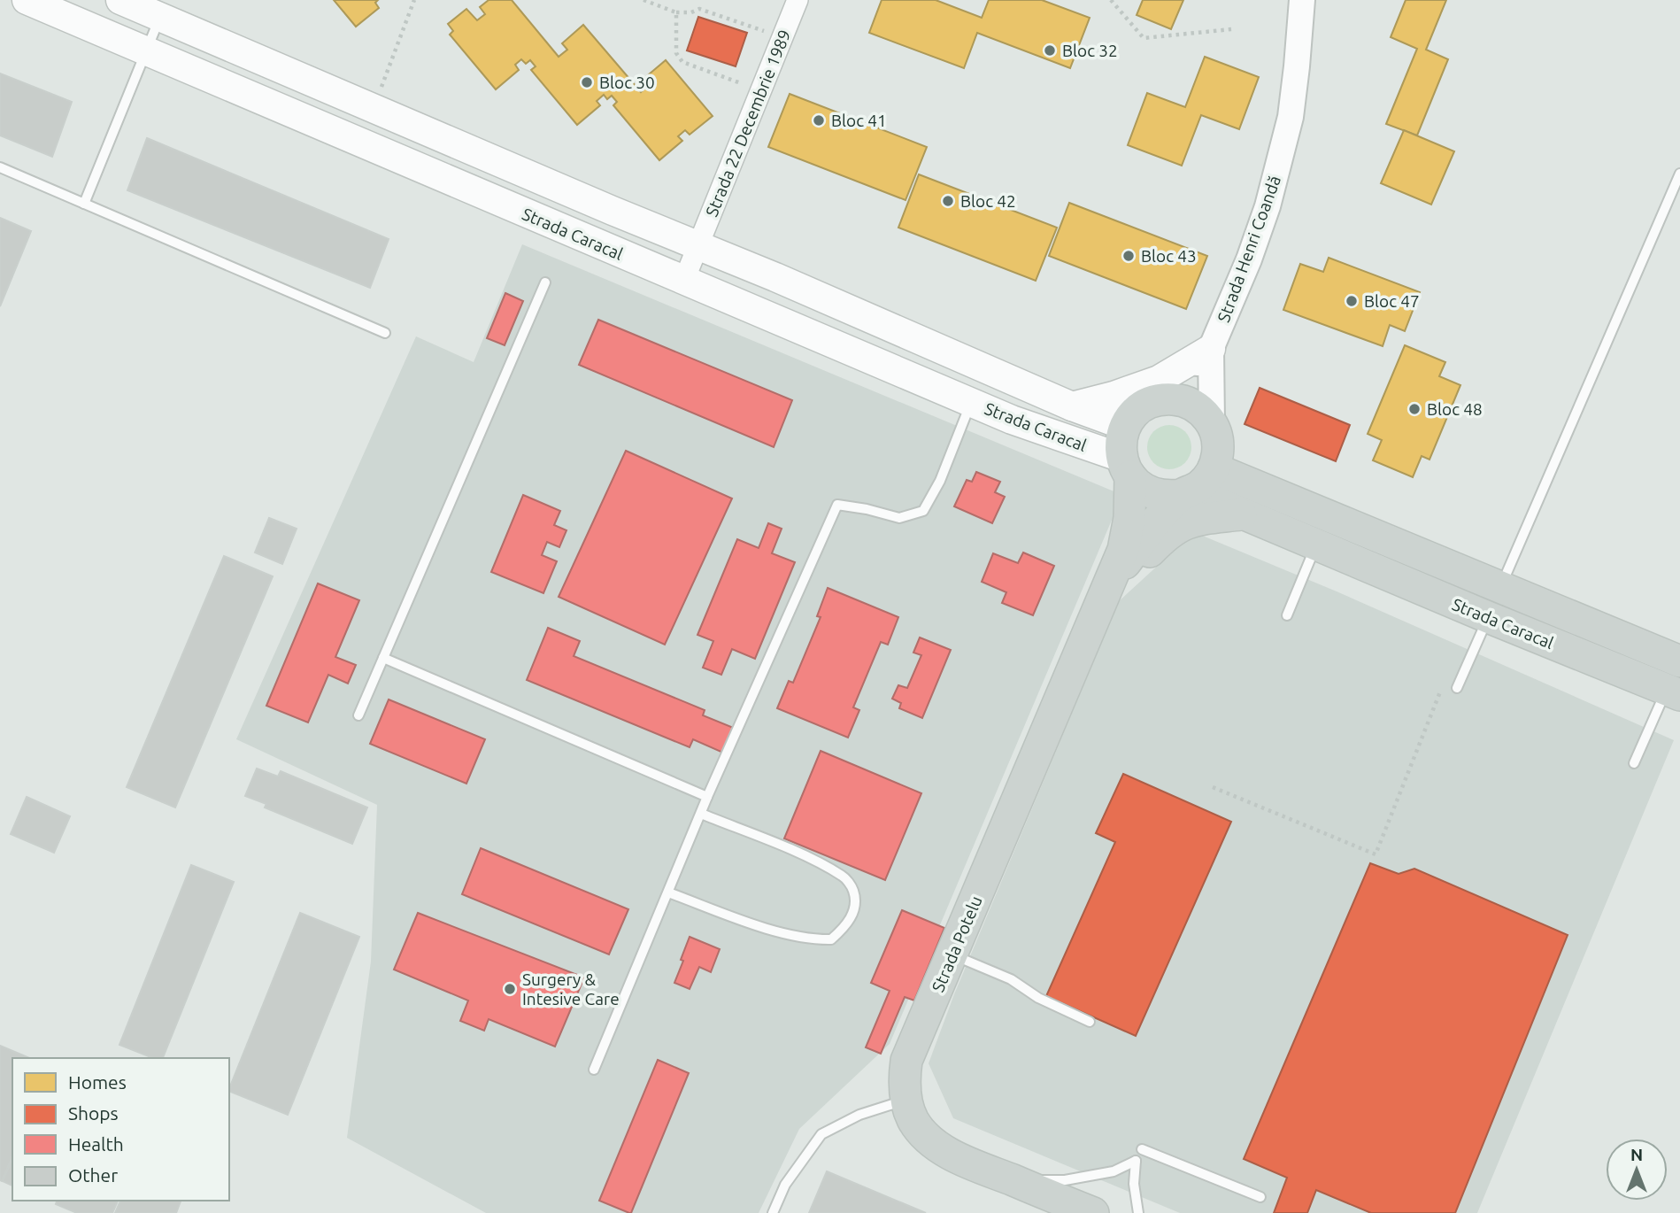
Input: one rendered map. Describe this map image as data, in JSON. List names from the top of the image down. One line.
{"streets":{"main road":["Strada Caracal","Strada Potelu"],"street":["Strada 22 Decembrie 1989","Strada Henri Coandă"]},"crossings":[["Strada 22 Decembrie 1989","Strada Caracal"],["Strada Caracal","Strada Henri Coandă"],["Strada Caracal","Strada Potelu"],["Strada Henri Coandă","Strada Potelu"]],"places":["Bloc 32","Bloc 30","Bloc 41","Bloc 42","Bloc 43","Bloc 47","Bloc 48","Surgery & Intesive Care"],"legend":["Homes","Shops","Health","Other"],"north":"top"}
